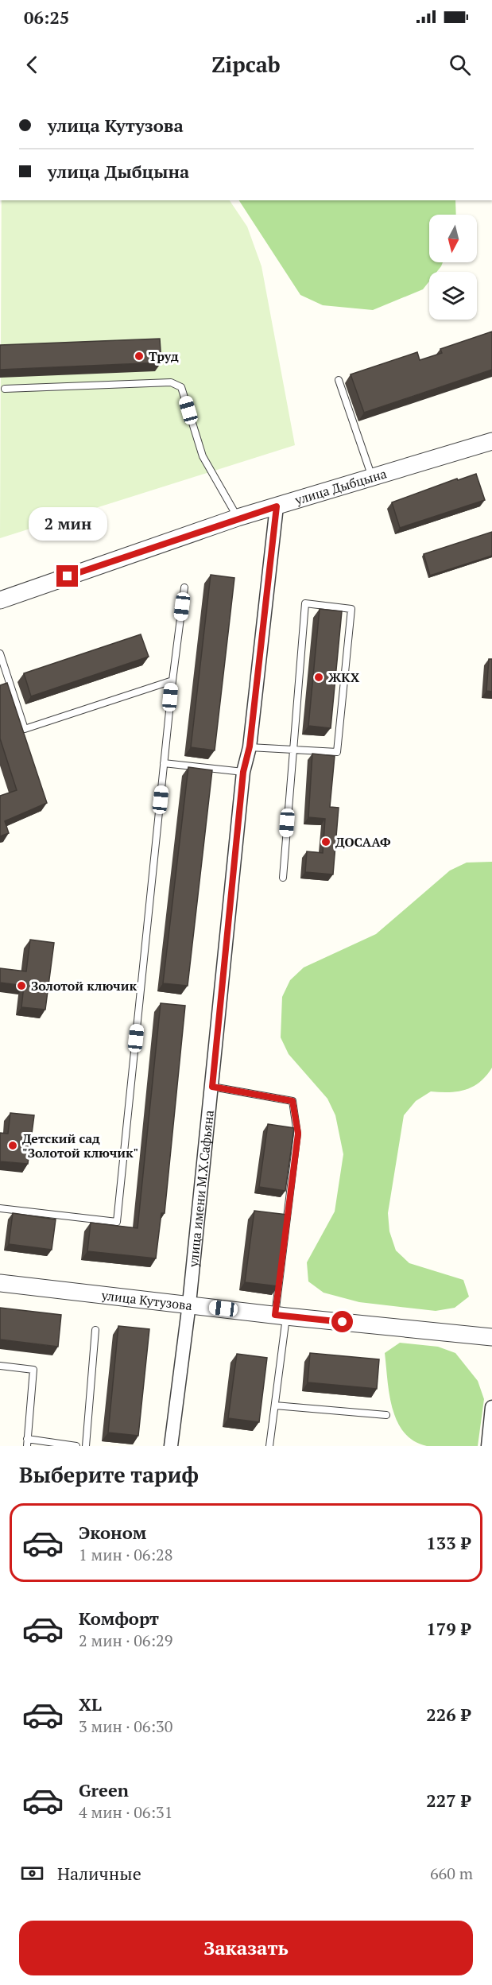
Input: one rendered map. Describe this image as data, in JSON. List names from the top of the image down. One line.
{"streets":{"street":["улица Дыбцына","улица имени М.Х.Сафьяна","улица Кутузова"]},"crossings":[["улица Дыбцына","улица имени М.Х.Сафьяна"],["улица имени М.Х.Сафьяна","улица Кутузова"]],"places":["Труд","ЖКХ","ДОСААФ","Золотой ключик","Детский сад \"Золотой ключик\""],"north":"bottom","page":{"status":"06:25","header":"Zipcab","banner":["улица Кутузова","улица Дыбцына"],"bubble":"2 мин","heading":"Выберите тариф","list":[{"name":"Эконом","note":"1 мин · 06:28","value":"133 ₽"},{"name":"Комфорт","note":"2 мин · 06:29","value":"179 ₽"},{"name":"XL","note":"3 мин · 06:30","value":"226 ₽"},{"name":"Green","note":"4 мин · 06:31","value":"227 ₽"}],"pay":["Наличные","660 m"],"buttons":"Заказать"}}
